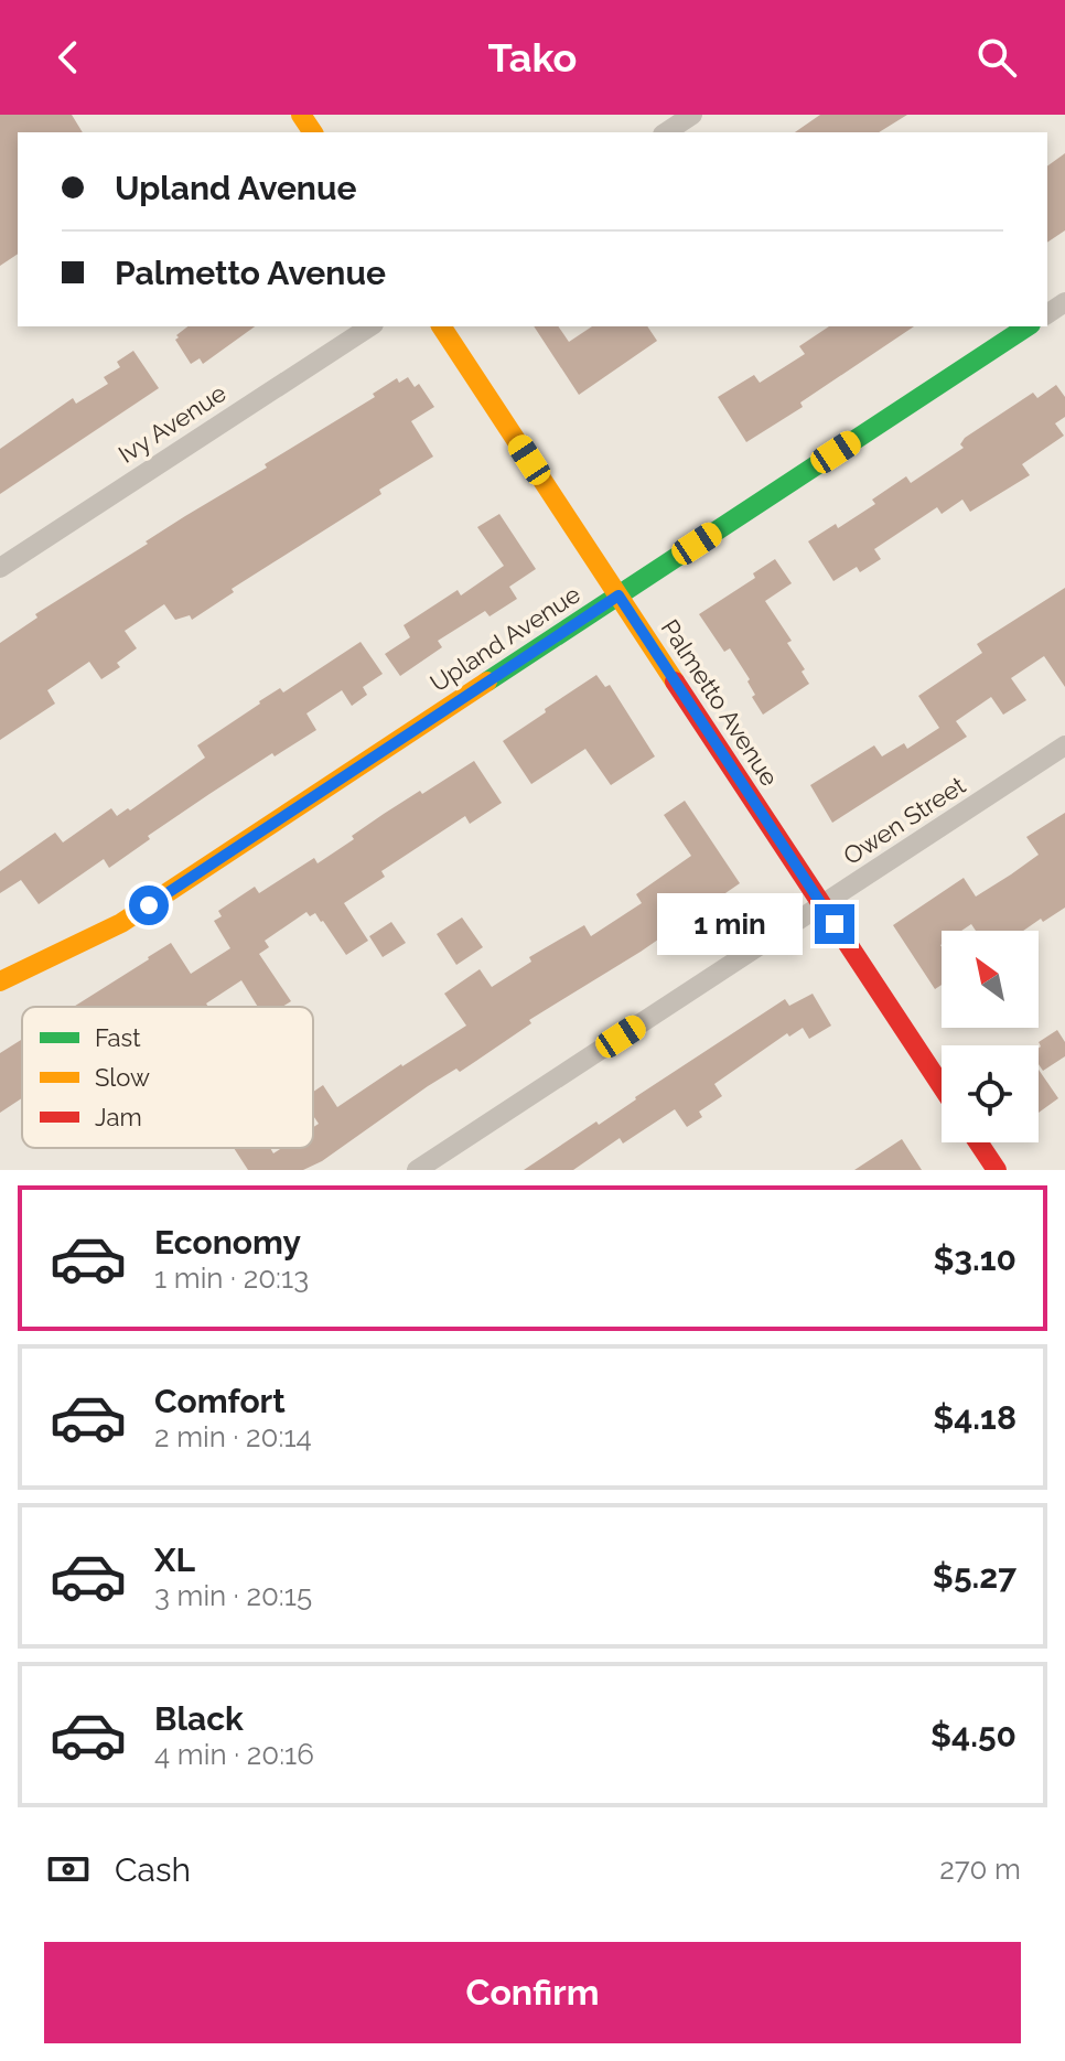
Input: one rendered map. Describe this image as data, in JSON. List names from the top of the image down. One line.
{"streets":{"street":["Ivy Avenue","Upland Avenue","Palmetto Avenue","Owen Street"]},"crossings":[["Upland Avenue","Palmetto Avenue"],["Palmetto Avenue","Owen Street"]],"legend":["Fast","Slow","Jam"],"north":"top left","page":{"header":"Tako","banner":["Upland Avenue","Palmetto Avenue"],"bubble":"1 min","list":[{"name":"Economy","note":"1 min · 20:13","value":"$3.10"},{"name":"Comfort","note":"2 min · 20:14","value":"$4.18"},{"name":"XL","note":"3 min · 20:15","value":"$5.27"},{"name":"Black","note":"4 min · 20:16","value":"$4.50"}],"pay":["Cash","270 m"],"buttons":"Confirm"}}
